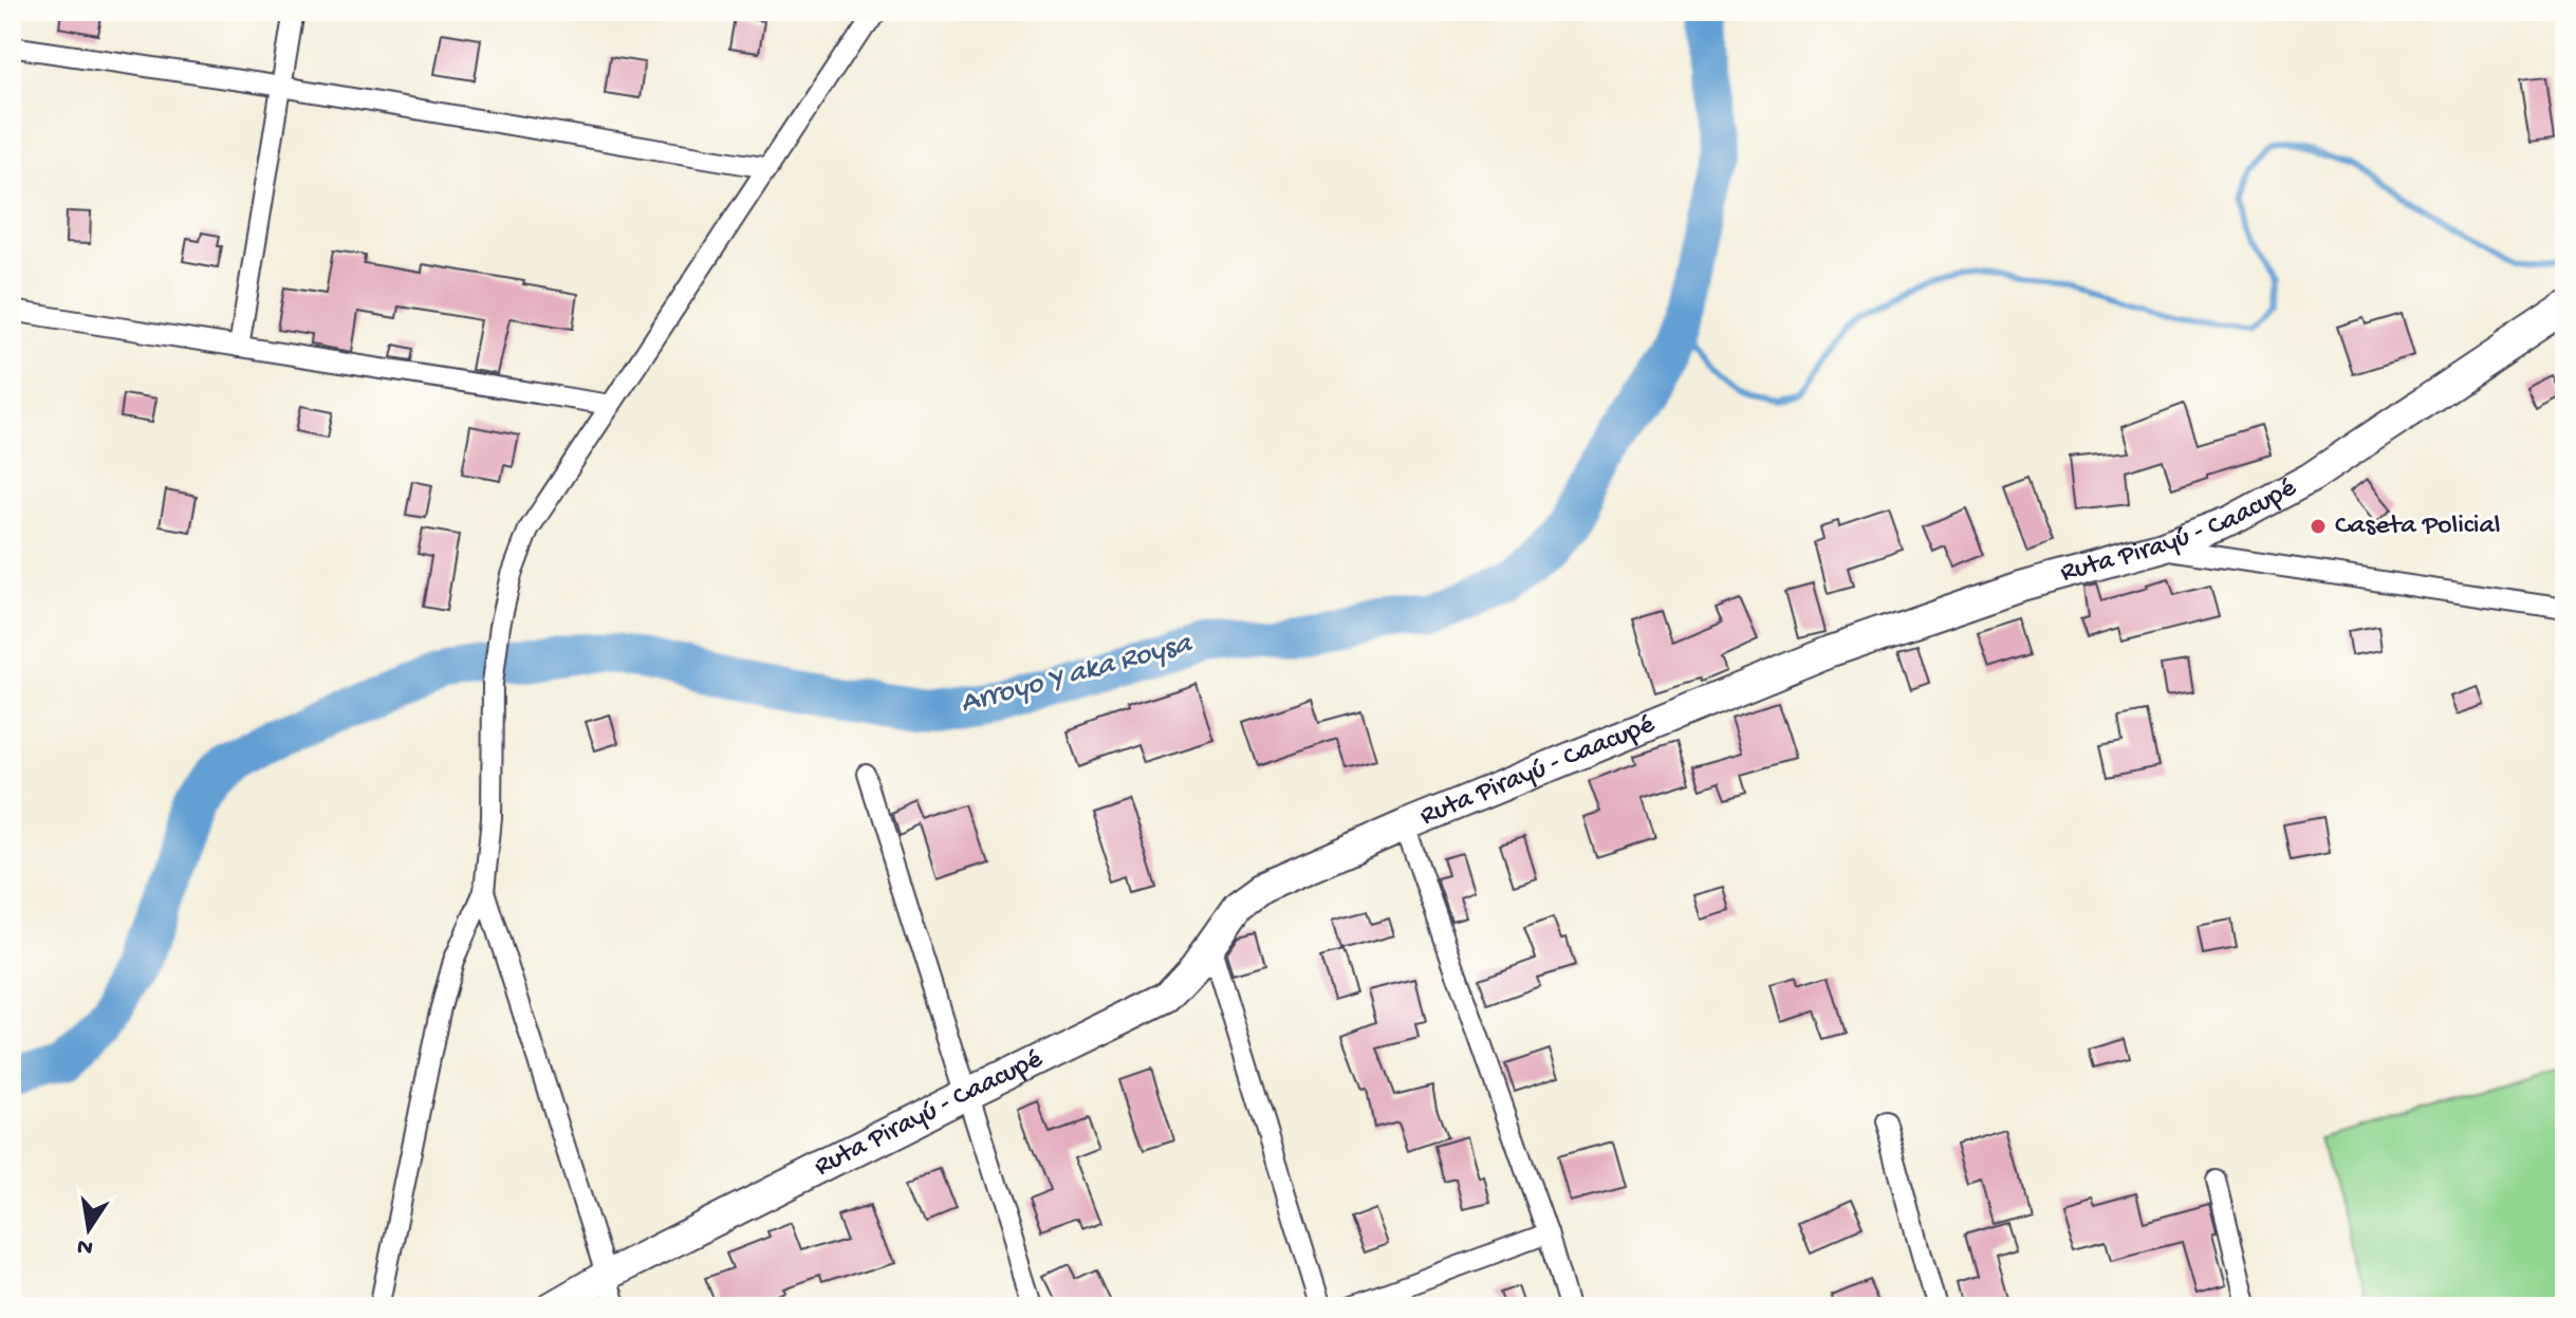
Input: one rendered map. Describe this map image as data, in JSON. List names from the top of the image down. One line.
{"streets":{"main road":["Ruta Pirayú - Caacupé"]},"water":["Arroyo Y aka Roysa"],"places":["Caseta Policial"],"north":"bottom"}
